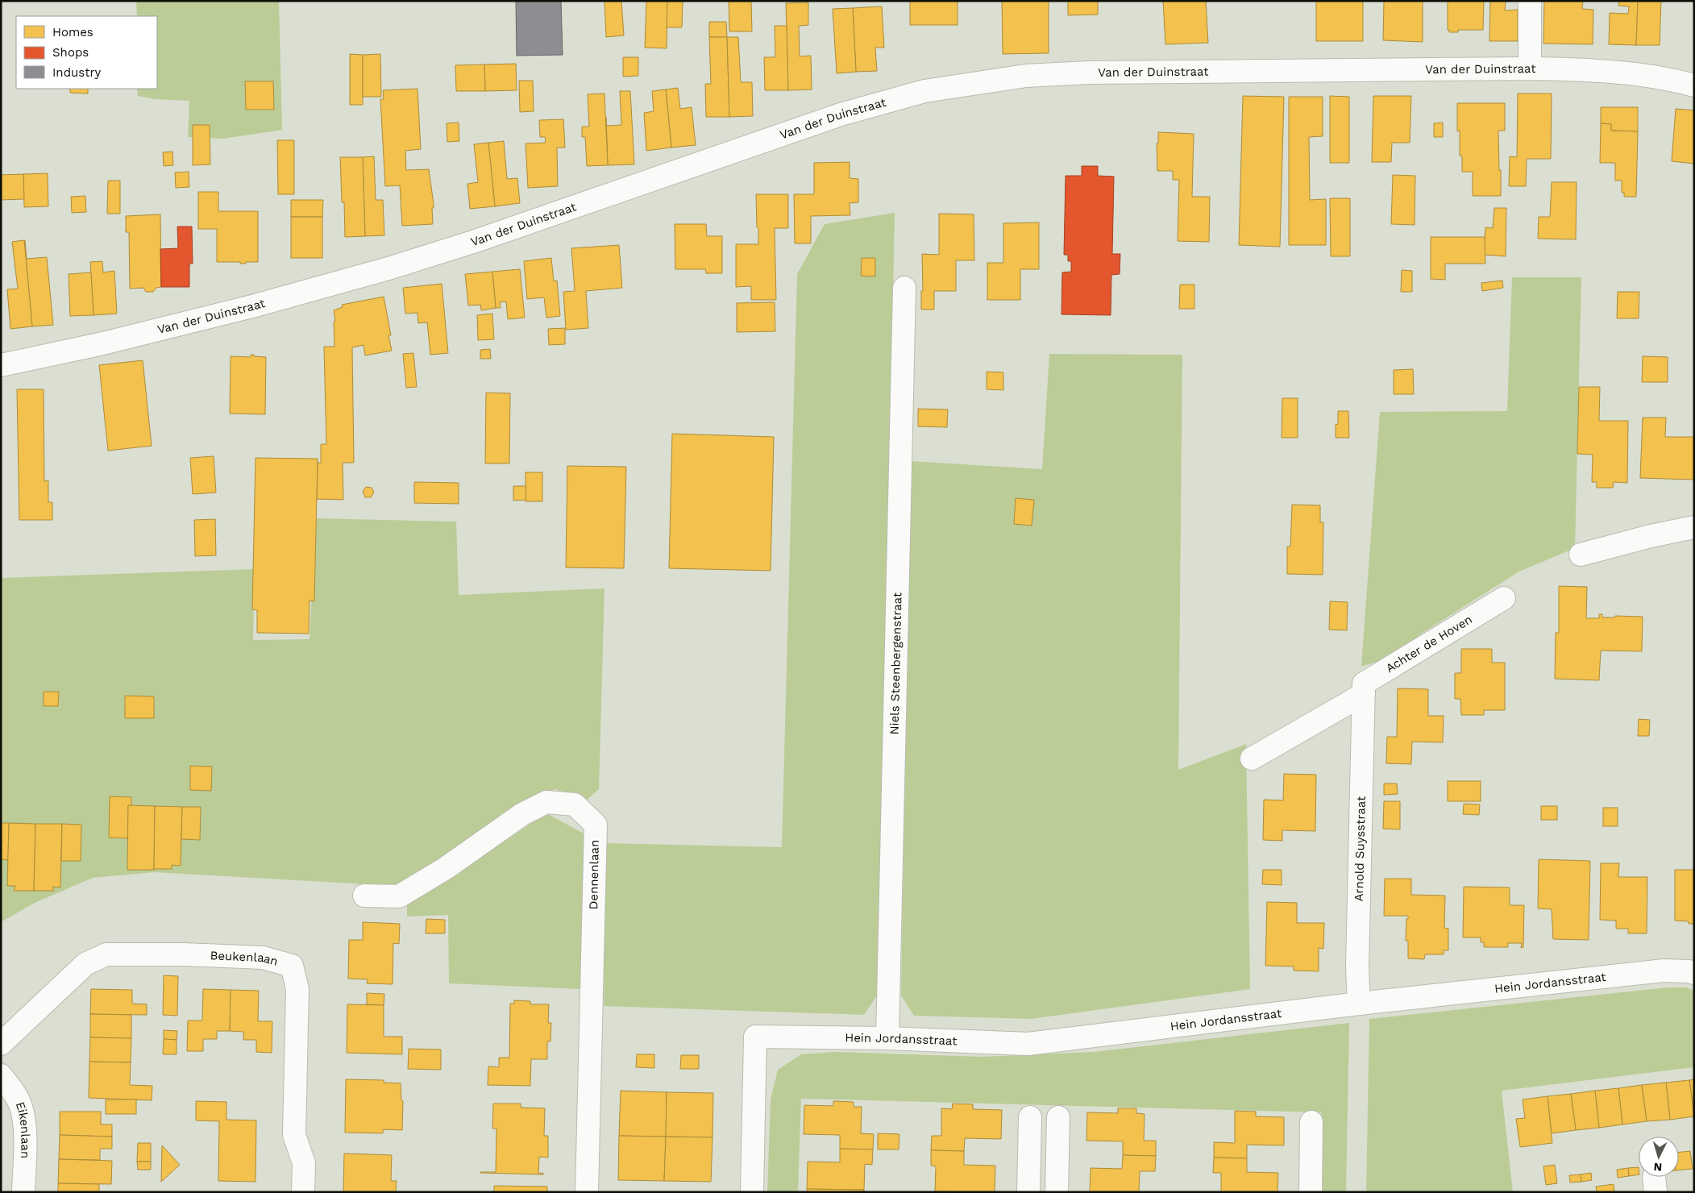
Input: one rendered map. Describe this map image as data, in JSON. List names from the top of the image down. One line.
{"streets":{"street":["Van der Duinstraat","Achter de Hoven","Niels Steenbergenstraat","Arnold Suysstraat","Dennenlaan","Beukenlaan","Hein Jordansstraat","Eikenlaan"]},"crossings":[["Achter de Hoven","Arnold Suysstraat"],["Niels Steenbergenstraat","Hein Jordansstraat"],["Arnold Suysstraat","Hein Jordansstraat"]],"legend":["Homes","Shops","Industry"],"north":"bottom"}
